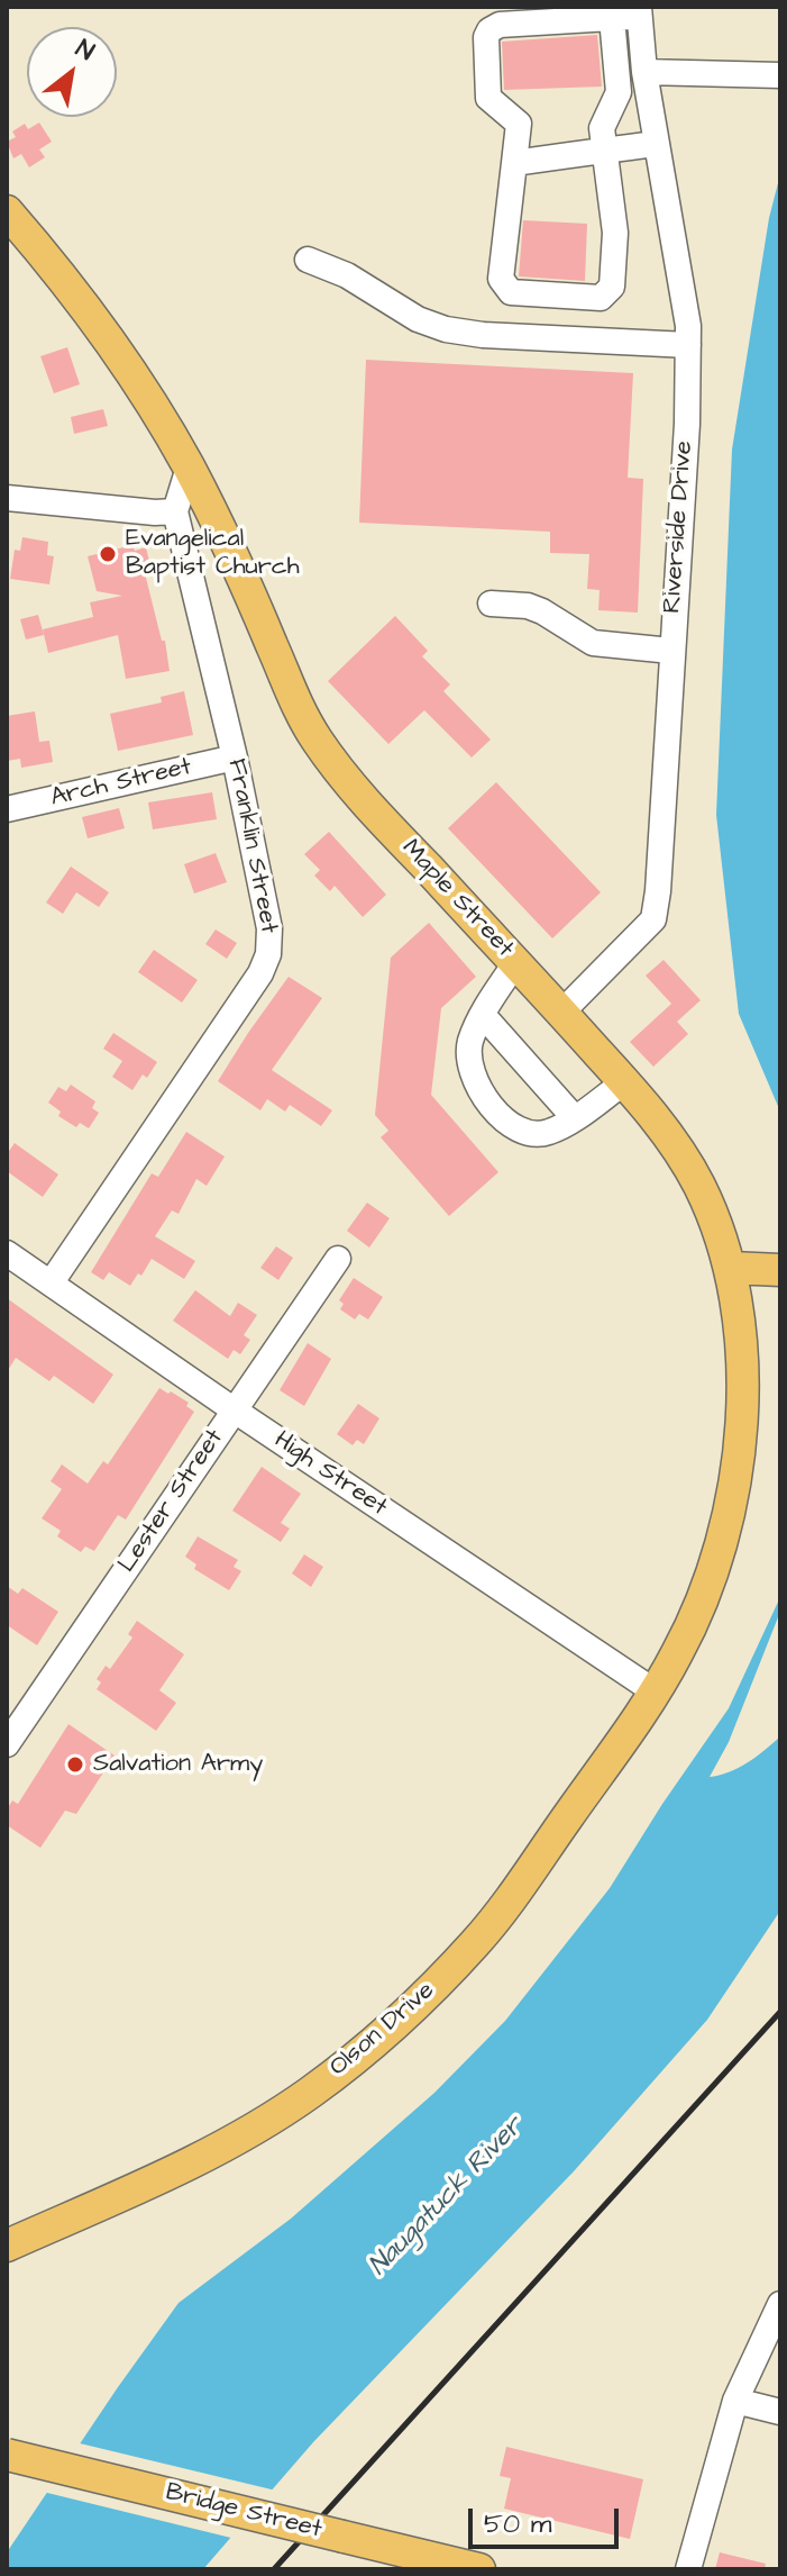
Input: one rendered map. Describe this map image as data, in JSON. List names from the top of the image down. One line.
{"streets":{"main road":["Maple Street","Olson Drive","Bridge Street"],"street":["Riverside Drive","Arch Street","Franklin Street","High Street","Lester Street"]},"crossings":[["Riverside Drive","Maple Street"],["Arch Street","Franklin Street"],["Franklin Street","High Street"],["High Street","Lester Street"],["High Street","Olson Drive"]],"water":["Naugatuck River"],"places":["Evangelical Baptist Church","Salvation Army"],"scale_bar":"50 m","north":"top right"}
